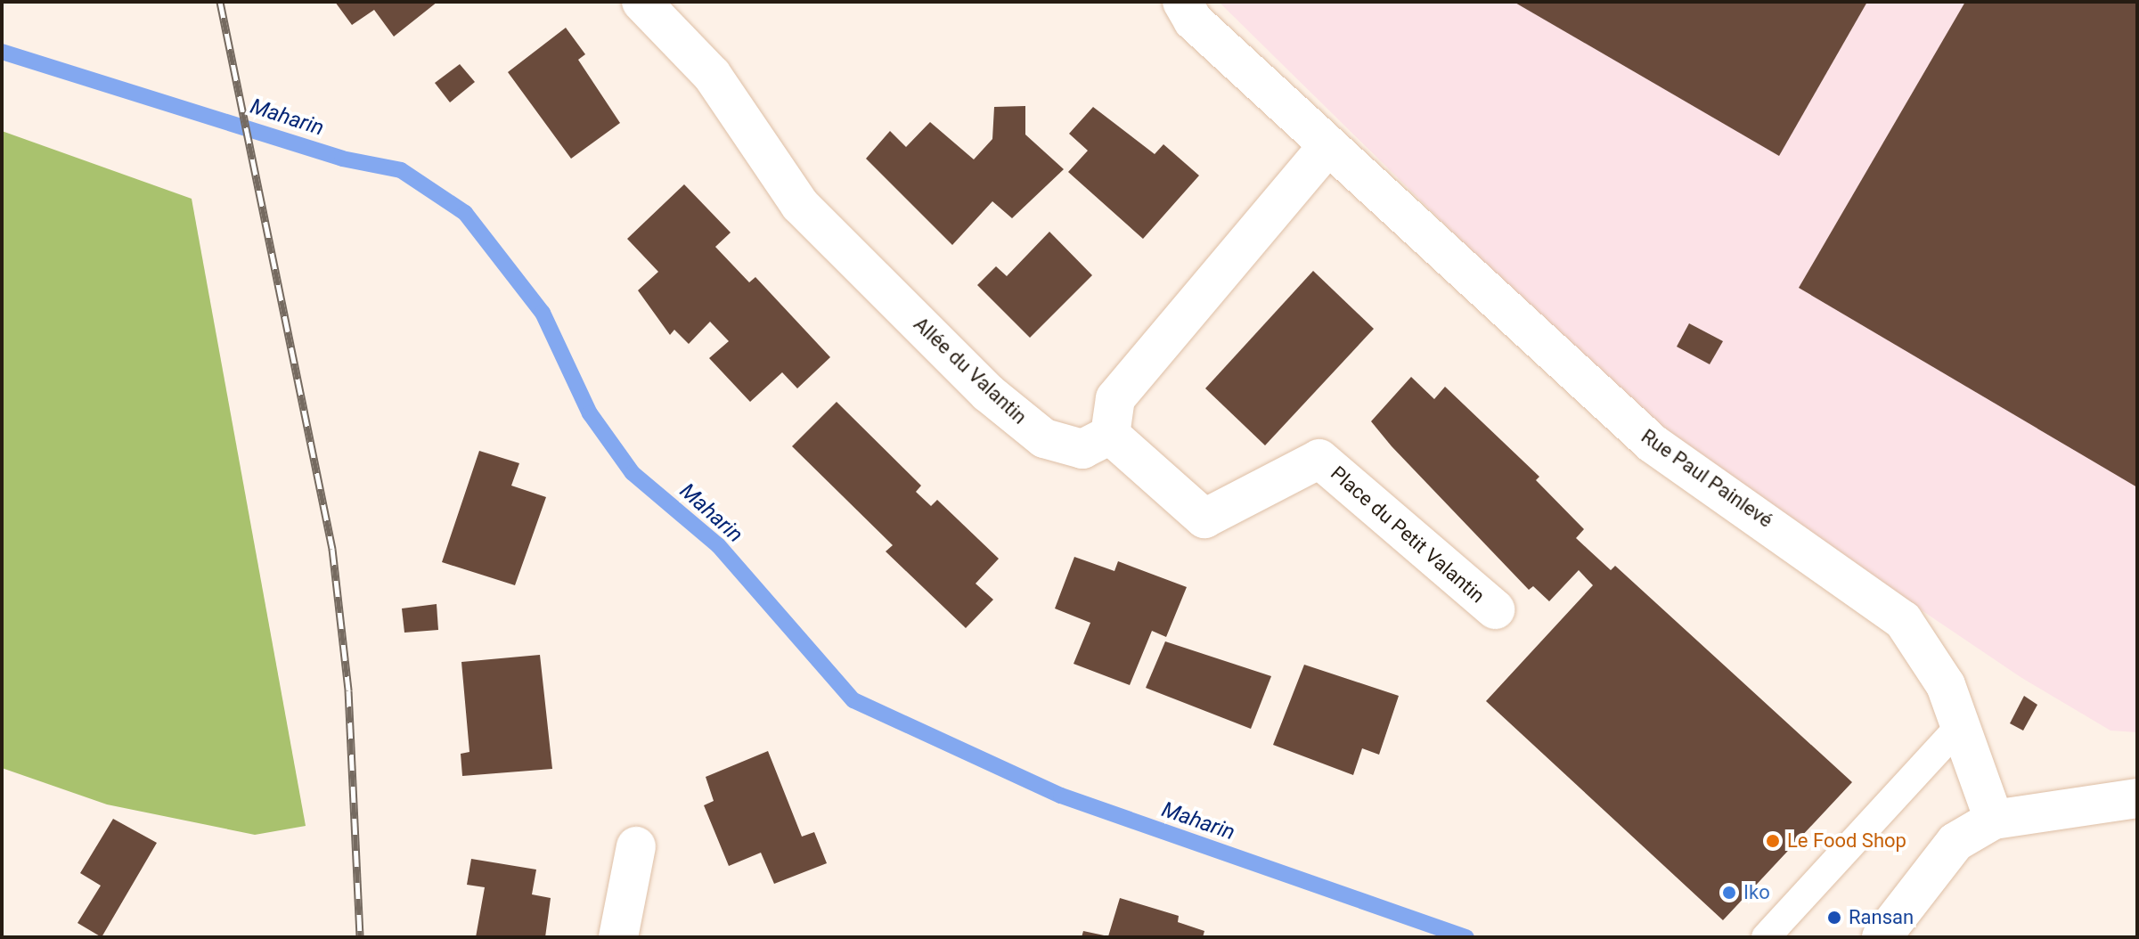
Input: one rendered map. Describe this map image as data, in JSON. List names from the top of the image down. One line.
{"streets":{"street":["Allée du Valantin","Rue Paul Painlevé","Place du Petit Valantin"]},"crossings":[["Allée du Valantin","Place du Petit Valantin"]],"water":["Maharin"],"places":["Le Food Shop","Iko","Ransan"]}
